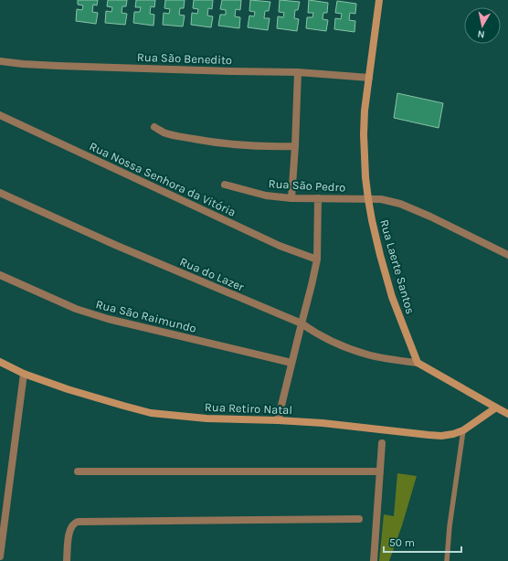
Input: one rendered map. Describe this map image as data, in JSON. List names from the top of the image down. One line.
{"streets":{"street":["Rua São Benedito","Rua Nossa Senhora da Vitória","Rua São Pedro","Rua Laerte Santos","Rua do Lazer","Rua São Raimundo","Rua Retiro Natal"]},"crossings":[["Rua São Benedito","Rua Laerte Santos"],["Rua São Pedro","Rua Laerte Santos"],["Rua Laerte Santos","Rua do Lazer"]],"scale_bar":"50 m","north":"bottom"}
